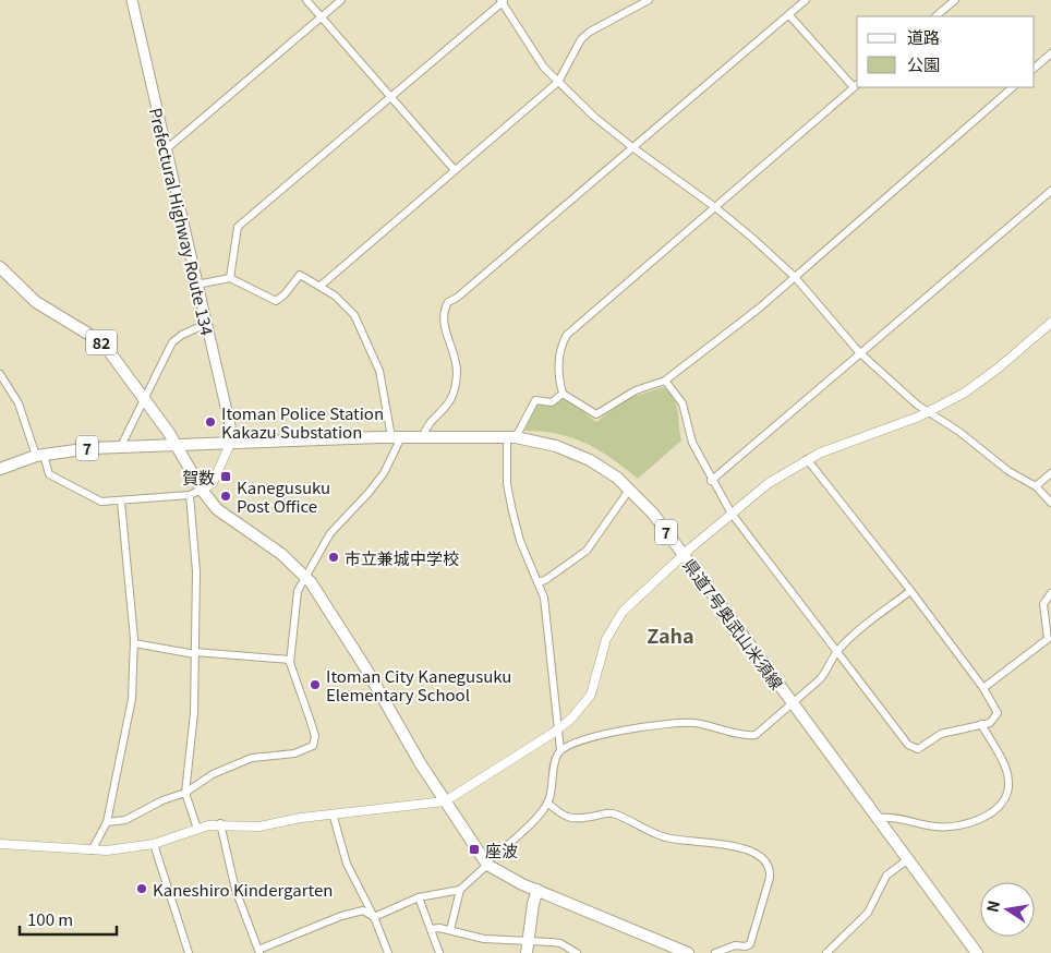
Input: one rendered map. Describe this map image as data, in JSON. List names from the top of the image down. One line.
{"streets":{"main road":["Prefectural Highway Route 134","82","7","県道7号奥武山米須線"]},"crossings":[["Prefectural Highway Route 134","県道7号奥武山米須線"],["82","県道7号奥武山米須線"]],"districts":["Zaha"],"places":{"other":["Itoman Police Station Kakazu Substation","Kanegusuku Post Office","市立兼城中学校","Itoman City Kanegusuku Elementary School","Kaneshiro Kindergarten"],"transit":["賀数","座波"]},"legend":["道路","公園"],"scale_bar":"100 m","north":"left"}
